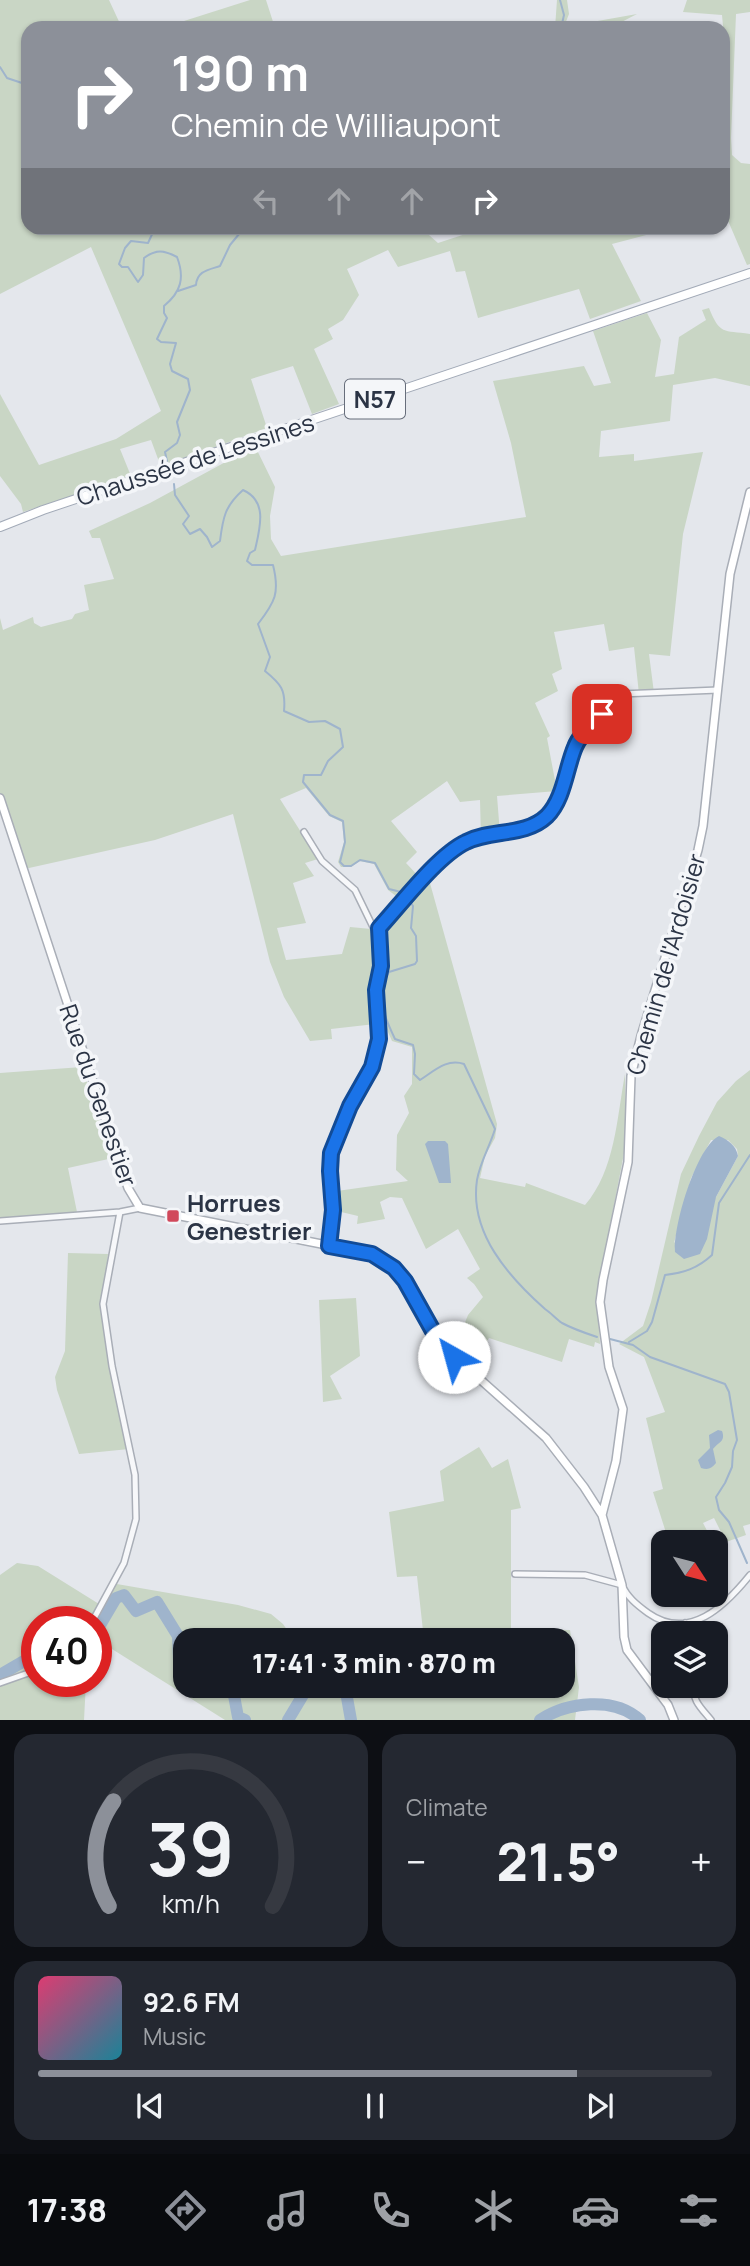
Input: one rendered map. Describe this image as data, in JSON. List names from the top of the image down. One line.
{"streets":{"main road":["N57","Chaussée de Lessines"],"street":["Chemin de l'Ardoisier","Rue du Genestier"]},"crossings":[["Chemin de l'Ardoisier","Rue du Genestier"]],"places":{"transit":["Horrues Genestrier"]},"north":"bottom right","page":{"turn":["190 m","Chemin de Williaupont"],"limit":"40","trip":"17:41 · 3 min · 870 m","tile":"Climate","heat":["−","21.5°","+"],"song":["92.6 FM","Music"],"tabs":"17:38","gauge":["39","km/h"]}}
